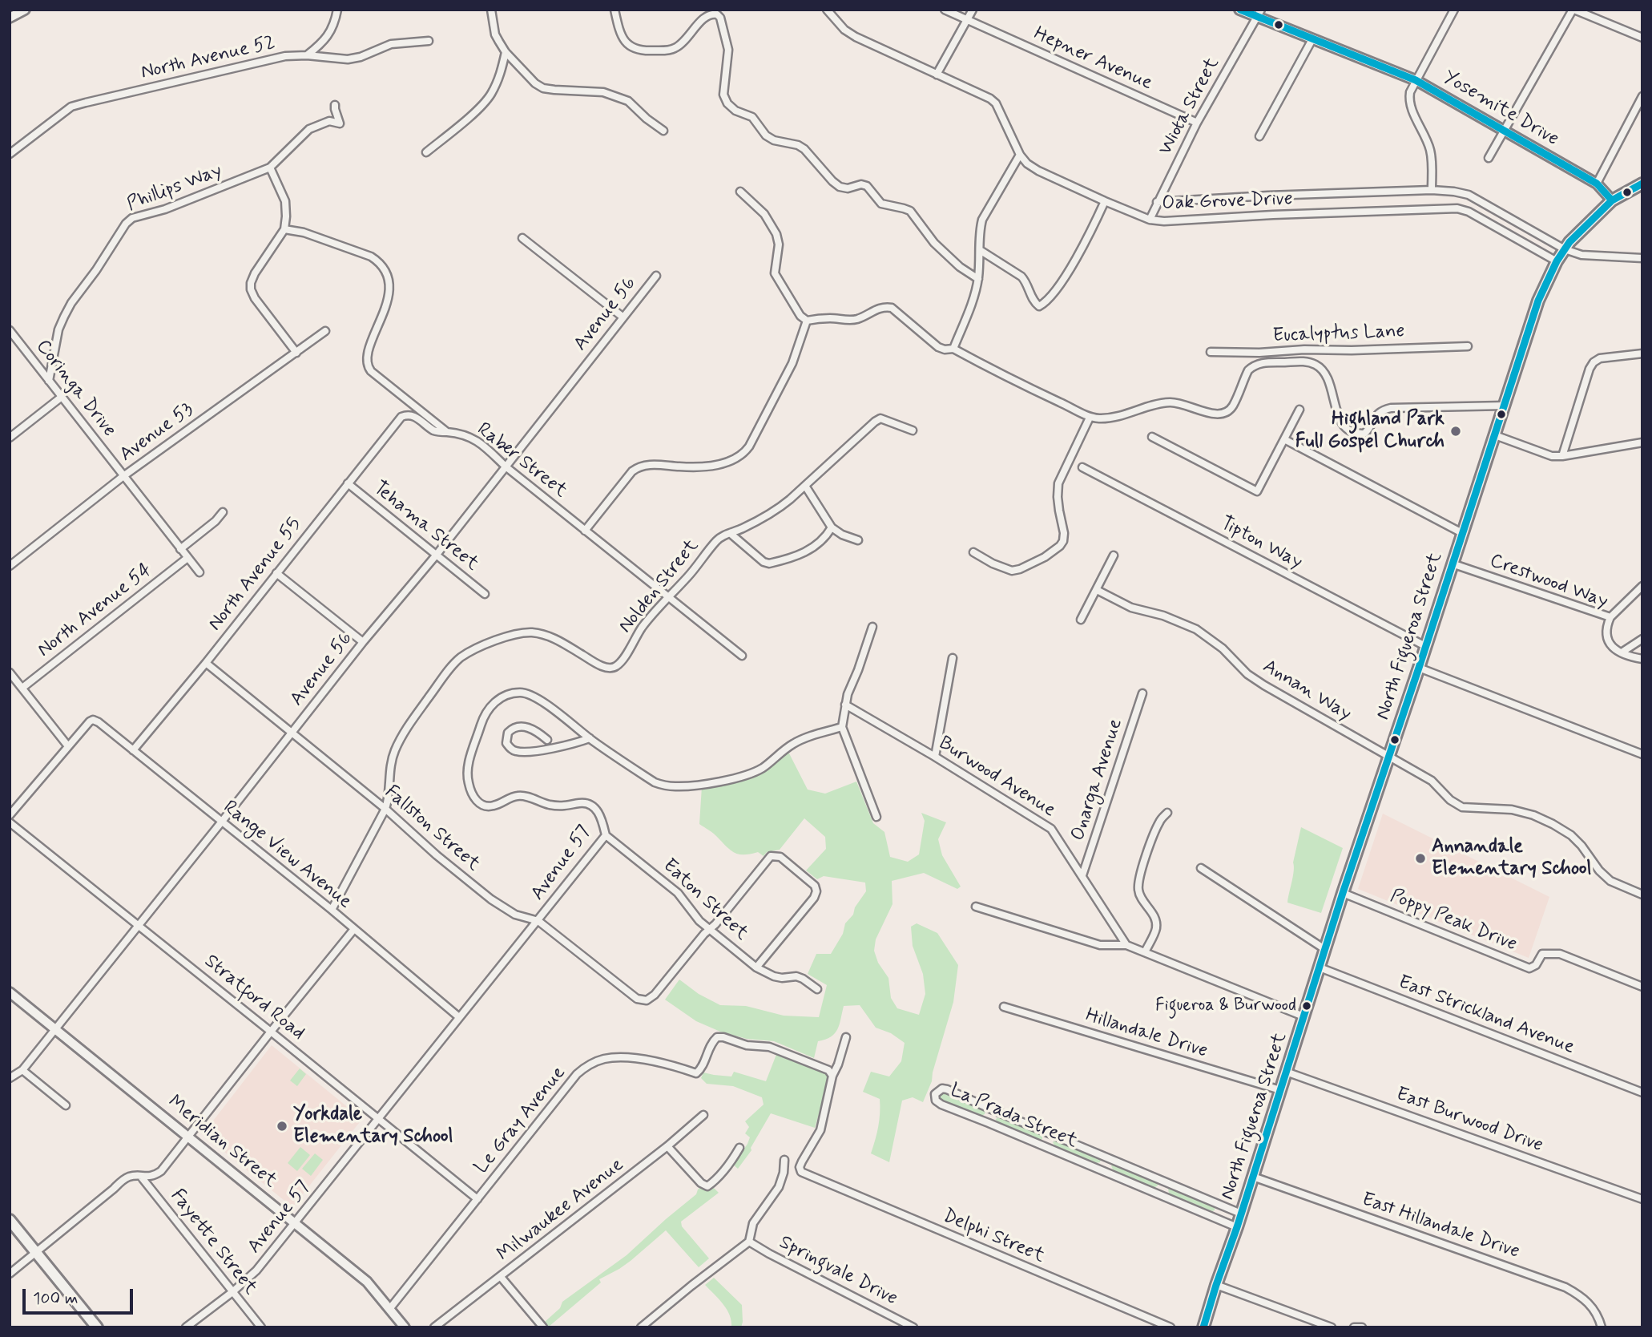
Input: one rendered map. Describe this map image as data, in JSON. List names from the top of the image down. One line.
{"streets":{"main road":["North Figueroa Street"],"street":["North Avenue 52","Hepner Avenue","Wiota Street","Yosemite Drive","Phillips Way","Oak Grove Drive","Avenue 56","Eucalyptus Lane","Coringa Drive","Avenue 53","Raber Street","Tehama Street","Tipton Way","North Avenue 55","Crestwood Way","Nolden Street","North Avenue 54","Annan Way","Burwood Avenue","Onarga Avenue","Fallston Street","Range View Avenue","Avenue 57","Eaton Street","Poppy Peak Drive","Stratford Road","East Strickland Avenue","Hillandale Drive","La Prada Street","Le Gray Avenue","East Burwood Drive","Meridian Street","Milwaukee Avenue","East Hillandale Drive","Delphi Street","Fayette Street","Springvale Drive"]},"crossings":[["Hepner Avenue","Wiota Street"],["Wiota Street","Yosemite Drive"],["Wiota Street","Oak Grove Drive"],["Yosemite Drive","North Figueroa Street"],["Phillips Way","Coringa Drive"],["Oak Grove Drive","North Figueroa Street"],["Avenue 56","Raber Street"],["Avenue 56","Tehama Street"],["Avenue 56","Fallston Street"],["Avenue 56","Range View Avenue"],["Avenue 56","Stratford Road"],["Avenue 56","Meridian Street"],["Coringa Drive","Avenue 53"],["Coringa Drive","North Avenue 54"],["Raber Street","North Avenue 55"],["Raber Street","Nolden Street"],["Tehama Street","North Avenue 55"],["Tipton Way","North Figueroa Street"],["North Avenue 55","Fallston Street"],["North Avenue 55","Range View Avenue"],["Crestwood Way","North Figueroa Street"],["Nolden Street","Fallston Street"],["Nolden Street","Range View Avenue"],["North Figueroa Street","Annan Way"],["North Figueroa Street","Poppy Peak Drive"],["North Figueroa Street","East Strickland Avenue"],["North Figueroa Street","Hillandale Drive"],["North Figueroa Street","La Prada Street"],["North Figueroa Street","East Burwood Drive"],["North Figueroa Street","East Hillandale Drive"],["Burwood Avenue","Onarga Avenue"],["Fallston Street","Avenue 57"],["Fallston Street","Eaton Street"],["Range View Avenue","Avenue 57"],["Avenue 57","Eaton Street"],["Avenue 57","Stratford Road"],["Avenue 57","Meridian Street"],["Avenue 57","Fayette Street"],["Stratford Road","Le Gray Avenue"],["Le Gray Avenue","Meridian Street"],["Le Gray Avenue","Delphi Street"]],"places":["Highland Park Full Gospel Church","Annandale Elementary School","Figueroa & Burwood","Yorkdale Elementary School"],"scale_bar":"100 m"}
